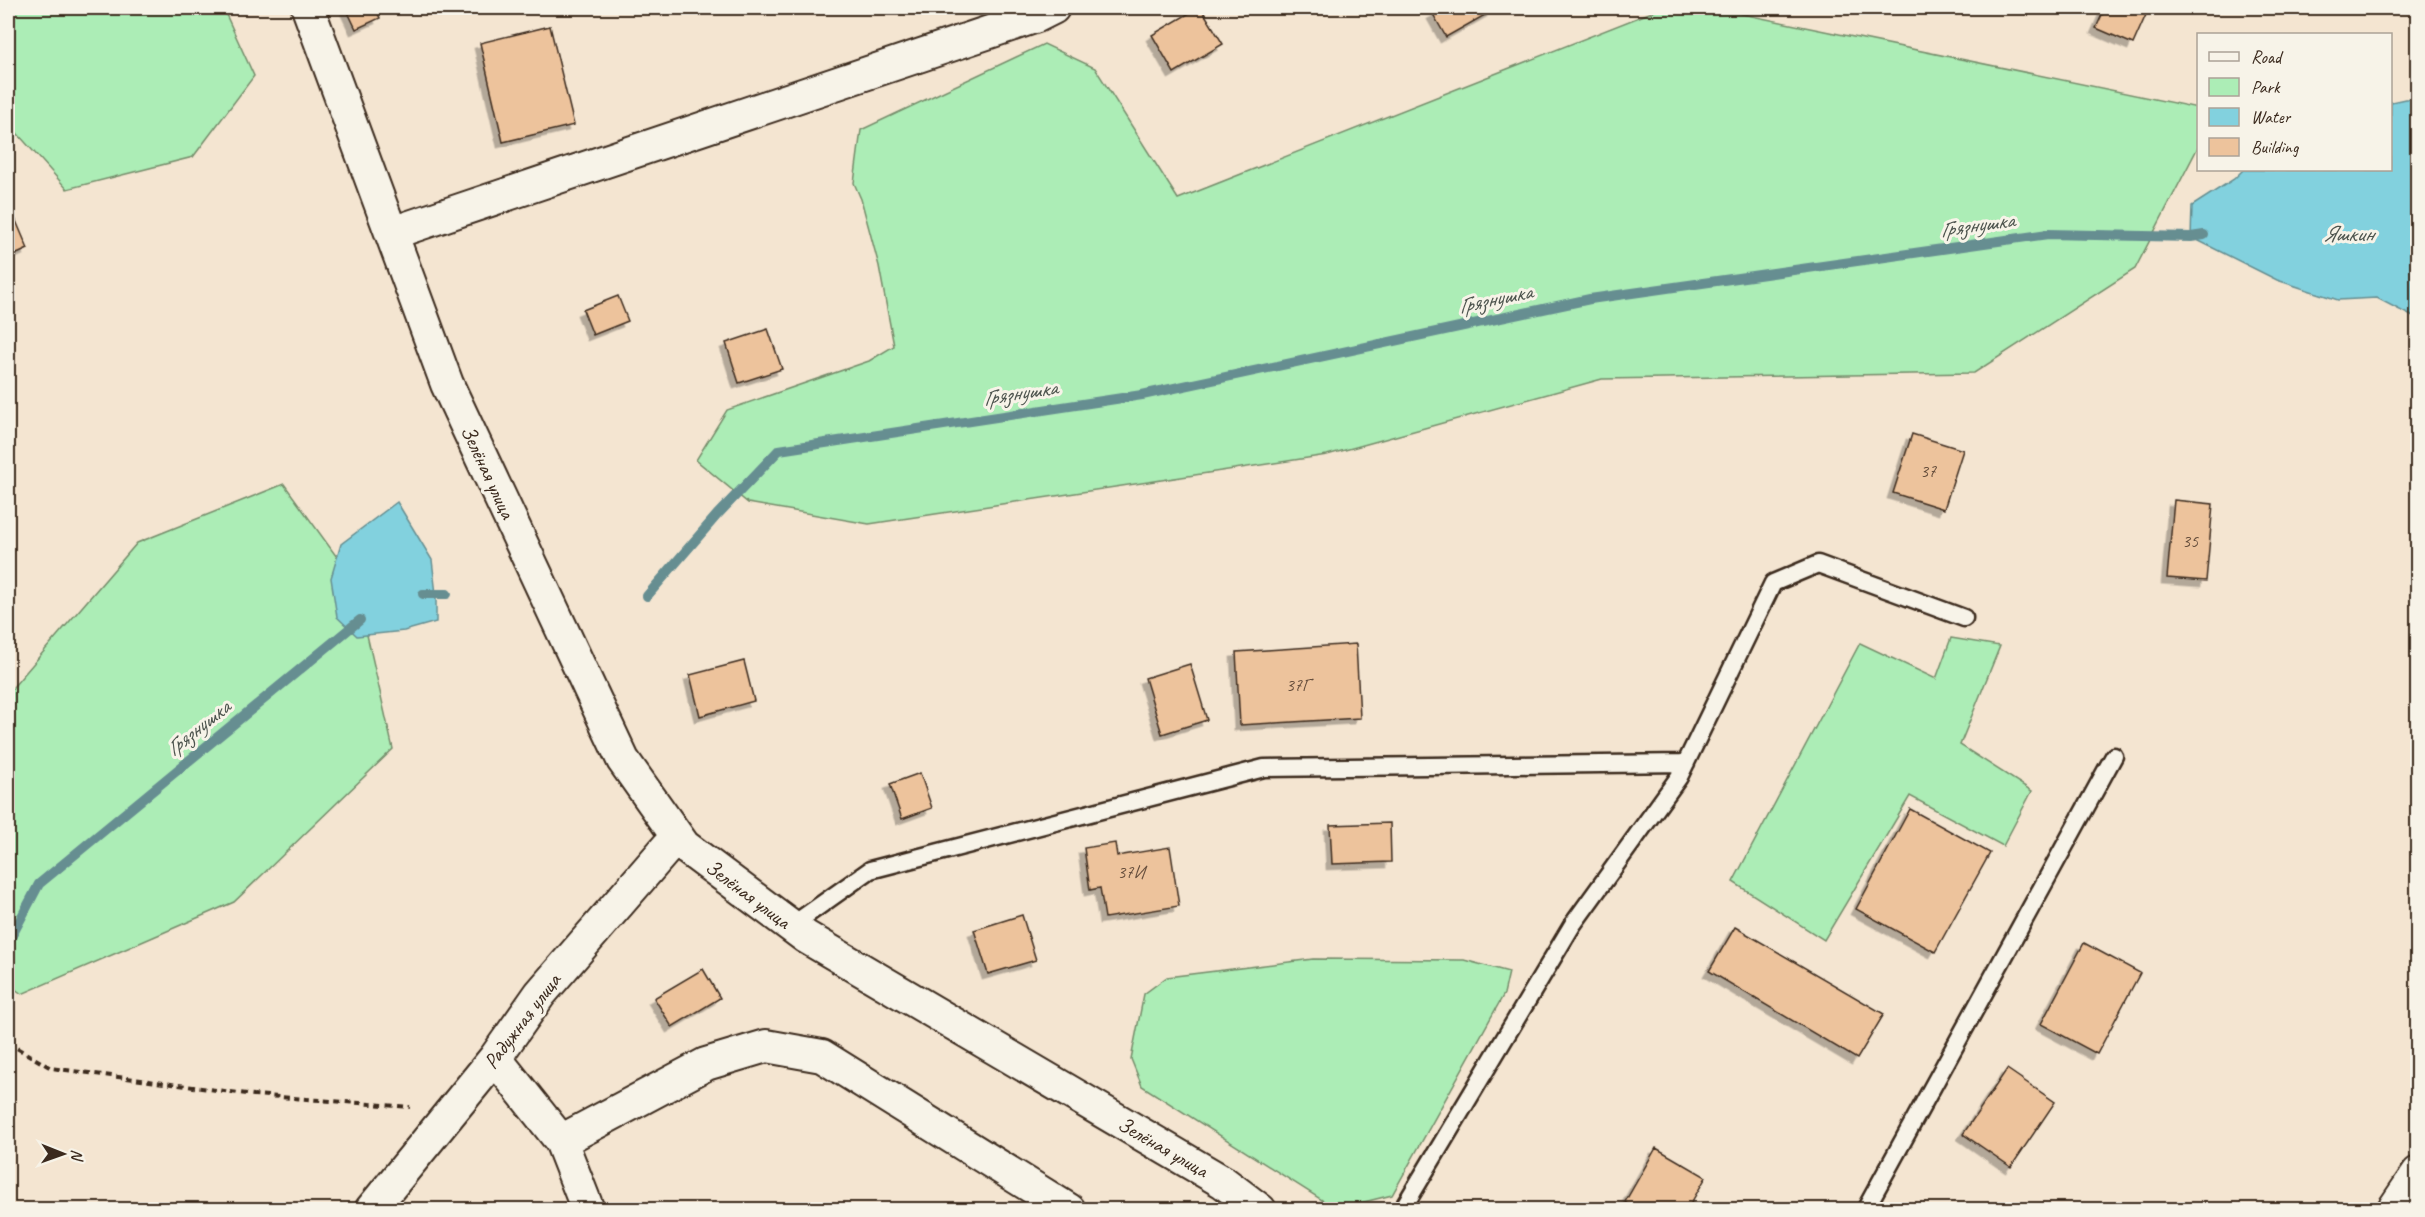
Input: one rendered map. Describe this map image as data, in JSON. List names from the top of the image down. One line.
{"streets":{"street":["Зелёная улица","Радужная улица"]},"crossings":[["Зелёная улица","Радужная улица"]],"water":["Грязнушка","Яшкин"],"house_numbers":["37","35","37Г","37И"],"legend":["Road","Park","Water","Building"],"north":"right"}
